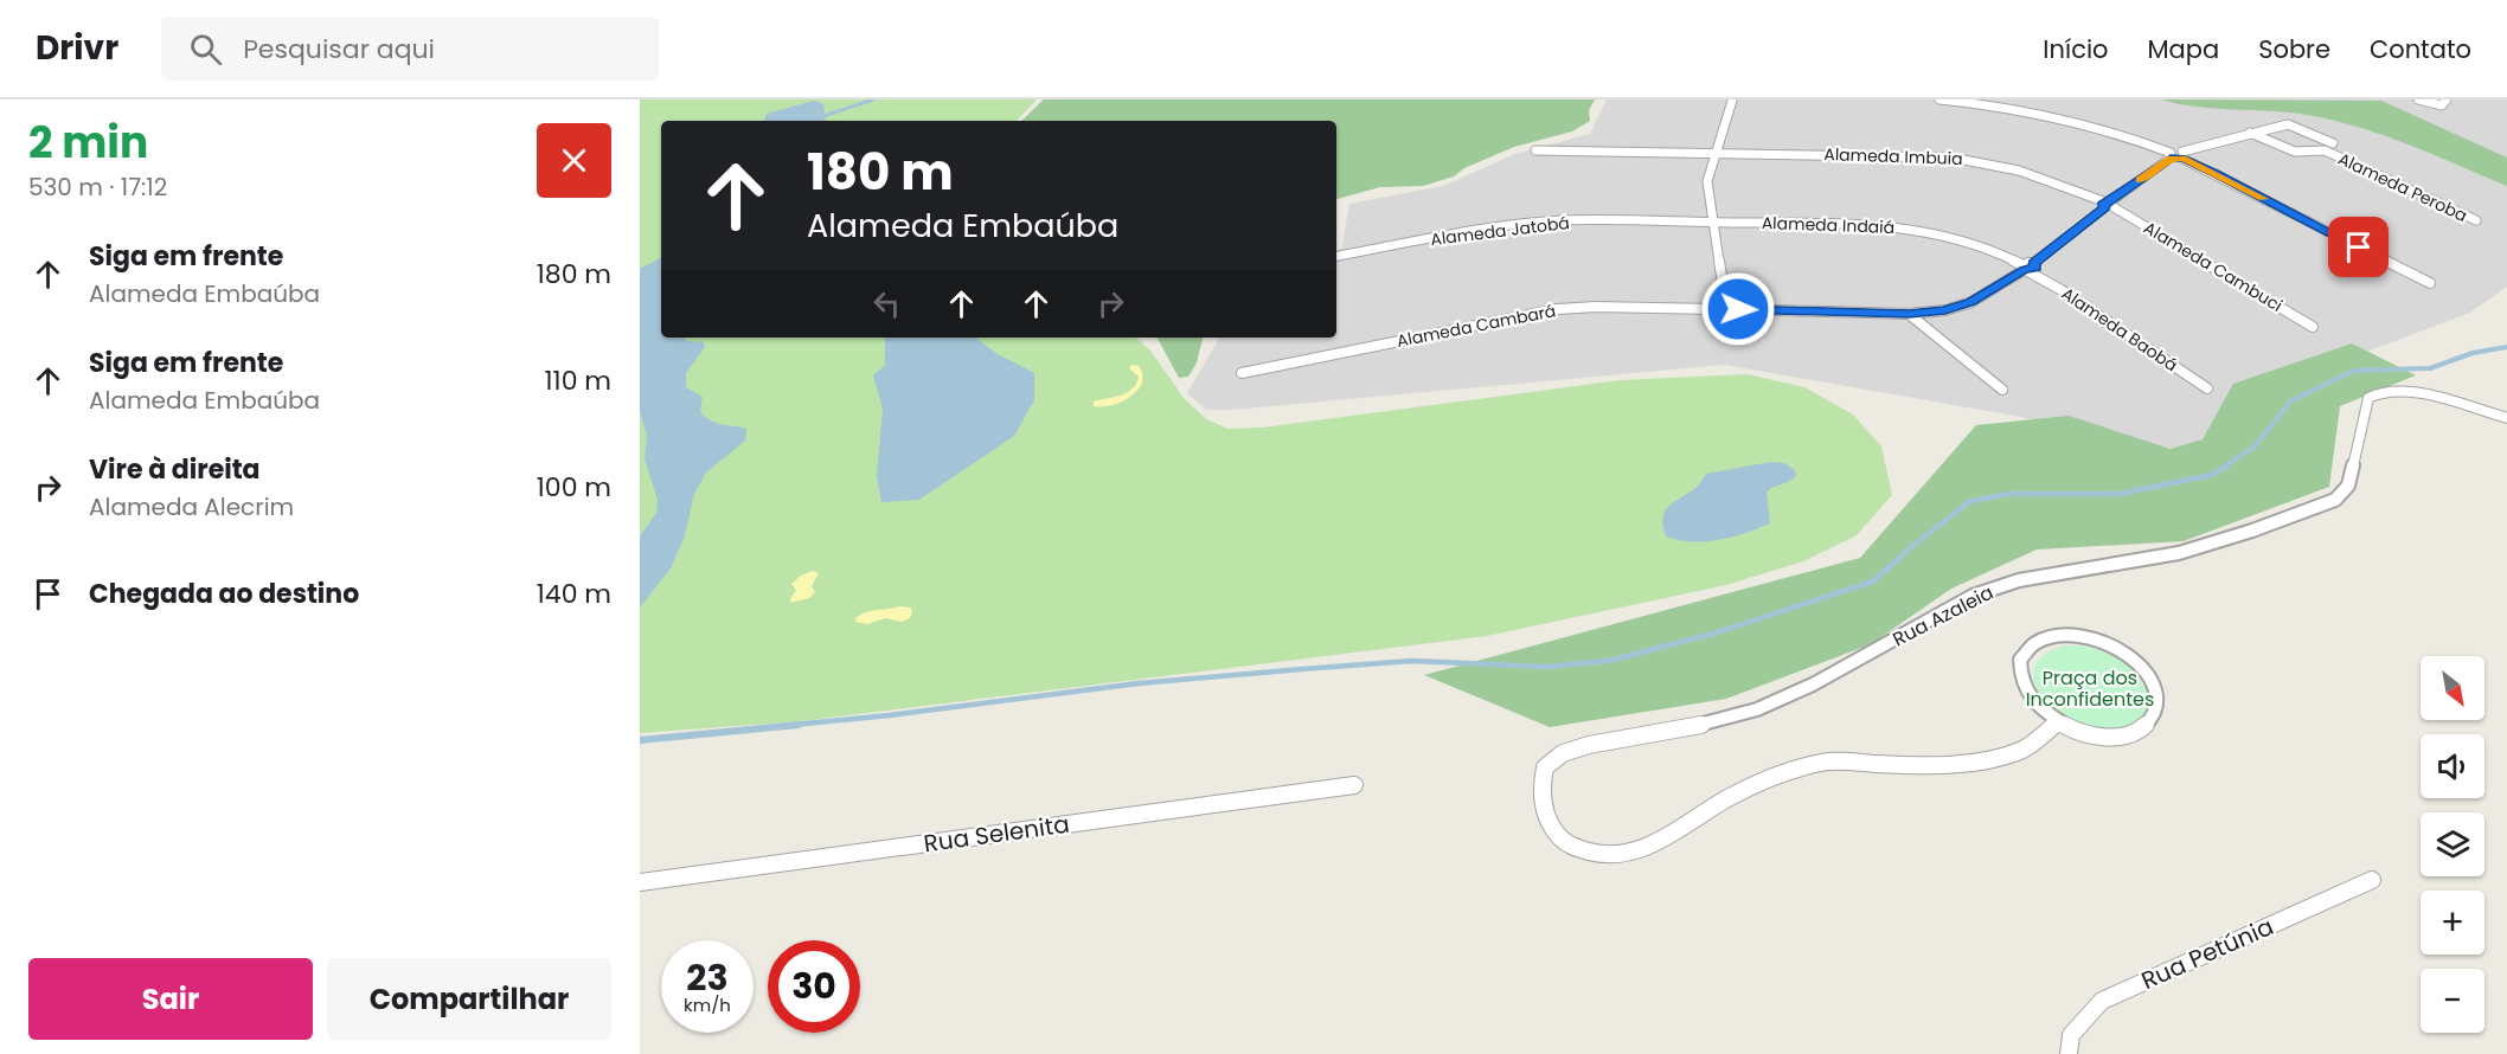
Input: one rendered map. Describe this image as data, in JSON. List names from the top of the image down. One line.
{"streets":{"street":["Alameda Imbuia","Alameda Peroba","Alameda Indaiá","Alameda Jatobá","Alameda Cambuci","Alameda Cambará","Alameda Baobá","Rua Azaleia","Rua Selenita","Rua Petúnia"]},"crossings":[["Alameda Imbuia","Alameda Cambuci"],["Alameda Imbuia","Alameda Cambará"],["Alameda Indaiá","Alameda Jatobá"],["Alameda Indaiá","Alameda Cambará"],["Alameda Indaiá","Alameda Baobá"],["Alameda Cambuci","Alameda Cambará"],["Alameda Cambará","Alameda Baobá"]],"parks":["Praça dos Inconfidentes"],"north":"bottom right","page":{"header":"Drivr","search":"Pesquisar aqui","nav":["Início","Mapa","Sobre","Contato"],"heading":["2 min","530 m · 17:12"],"turn":["180 m","Alameda Embaúba"],"list":[{"name":"Siga em frente","note":"Alameda Embaúba","value":"180 m"},{"name":"Siga em frente","note":"Alameda Embaúba","value":"110 m"},{"name":"Vire à direita","note":"Alameda Alecrim","value":"100 m"},{"name":"Chegada ao destino","value":"140 m"}],"map_buttons":["+","−"],"speed":"23 km/h","limit":"30","buttons":["Sair","Compartilhar"]}}
